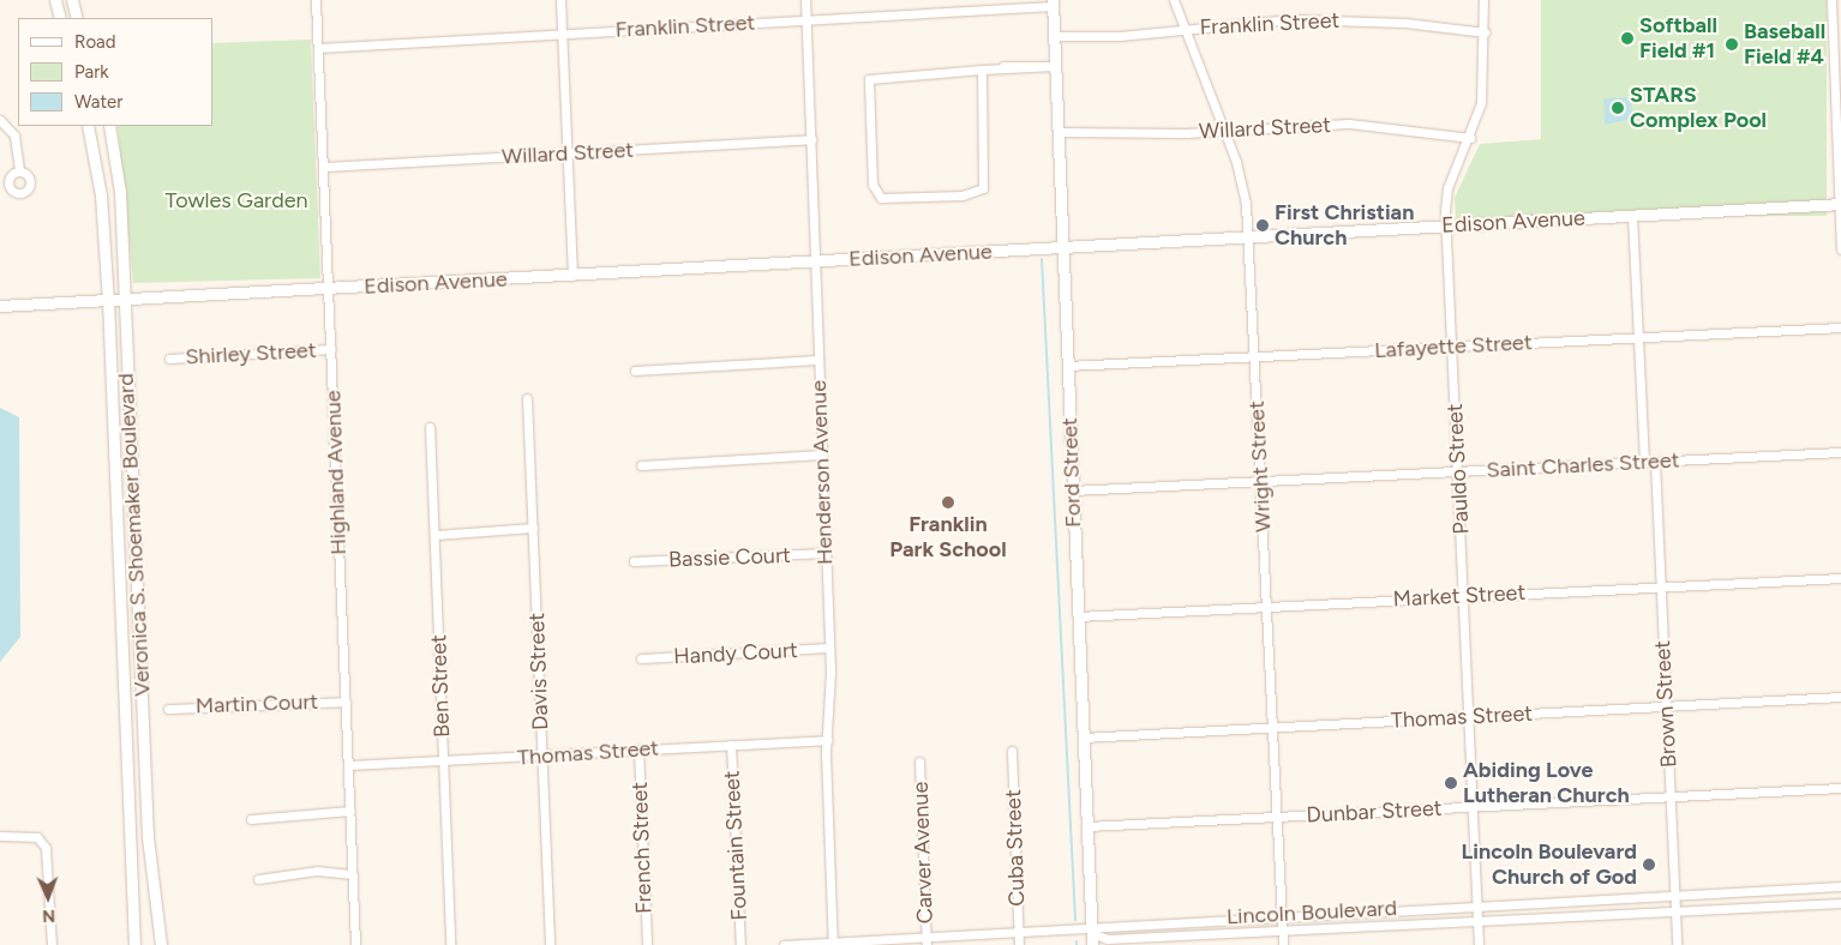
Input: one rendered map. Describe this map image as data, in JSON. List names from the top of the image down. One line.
{"streets":{"street":["Franklin Street","Willard Street","Edison Avenue","Lafayette Street","Shirley Street","Saint Charles Street","Wright Street","Pauldo Street","Highland Avenue","Henderson Avenue","Ford Street","Veronica S. Shoemaker Boulevard","Bassie Court","Market Street","Handy Court","Davis Street","Ben Street","Martin Court","Brown Street","Thomas Street","Dunbar Street","Fountain Street","French Street","Cuba Street","Carver Avenue","Lincoln Boulevard"]},"crossings":[["Franklin Street","Wright Street"],["Franklin Street","Pauldo Street"],["Franklin Street","Highland Avenue"],["Franklin Street","Henderson Avenue"],["Franklin Street","Ford Street"],["Willard Street","Wright Street"],["Willard Street","Pauldo Street"],["Willard Street","Highland Avenue"],["Willard Street","Henderson Avenue"],["Willard Street","Ford Street"],["Edison Avenue","Wright Street"],["Edison Avenue","Pauldo Street"],["Edison Avenue","Highland Avenue"],["Edison Avenue","Henderson Avenue"],["Edison Avenue","Ford Street"],["Edison Avenue","Veronica S. Shoemaker Boulevard"],["Lafayette Street","Wright Street"],["Lafayette Street","Pauldo Street"],["Lafayette Street","Ford Street"],["Shirley Street","Highland Avenue"],["Saint Charles Street","Wright Street"],["Saint Charles Street","Pauldo Street"],["Saint Charles Street","Ford Street"],["Saint Charles Street","Brown Street"],["Wright Street","Market Street"],["Wright Street","Thomas Street"],["Wright Street","Dunbar Street"],["Wright Street","Lincoln Boulevard"],["Pauldo Street","Market Street"],["Pauldo Street","Thomas Street"],["Pauldo Street","Dunbar Street"],["Pauldo Street","Lincoln Boulevard"],["Highland Avenue","Martin Court"],["Highland Avenue","Thomas Street"],["Henderson Avenue","Bassie Court"],["Henderson Avenue","Handy Court"],["Henderson Avenue","Thomas Street"],["Henderson Avenue","Lincoln Boulevard"],["Ford Street","Market Street"],["Ford Street","Thomas Street"],["Ford Street","Dunbar Street"],["Ford Street","Lincoln Boulevard"],["Market Street","Brown Street"],["Davis Street","Thomas Street"],["Ben Street","Thomas Street"],["Brown Street","Thomas Street"],["Brown Street","Dunbar Street"],["Brown Street","Lincoln Boulevard"],["Thomas Street","Fountain Street"],["Thomas Street","French Street"],["Cuba Street","Lincoln Boulevard"],["Carver Avenue","Lincoln Boulevard"]],"parks":["Towles Garden"],"places":["Softball Field #1","Baseball Field #4","STARS Complex Pool","First Christian Church","Franklin Park School","Abiding Love Lutheran Church","Lincoln Boulevard Church of God"],"legend":["Road","Park","Water"],"north":"bottom"}
